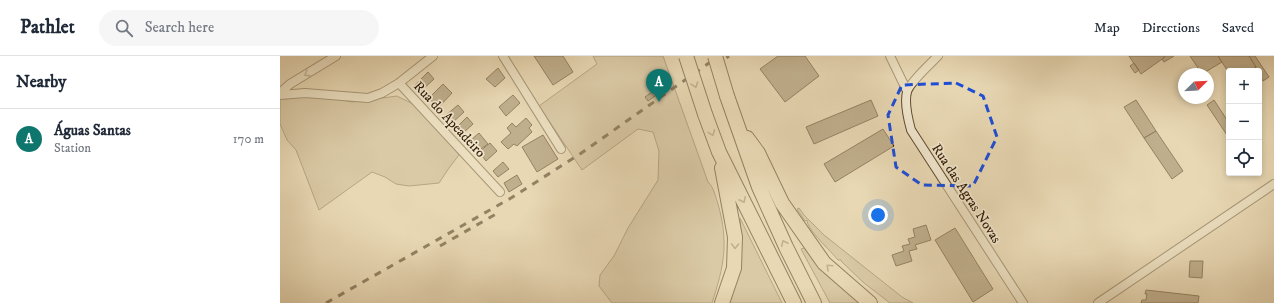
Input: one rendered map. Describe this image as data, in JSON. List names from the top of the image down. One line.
{"streets":{"street":["Rua do Apeadeiro","Rua das Agras Novas"]},"north":"top right","page":{"header":"Pathlet","search":"Search here","nav":["Map","Directions","Saved"],"heading":"Nearby","map_buttons":["+","−"],"pins":"A","list":[{"mark":"A","name":"Águas Santas","note":"Station","value":"170 m"}]}}
